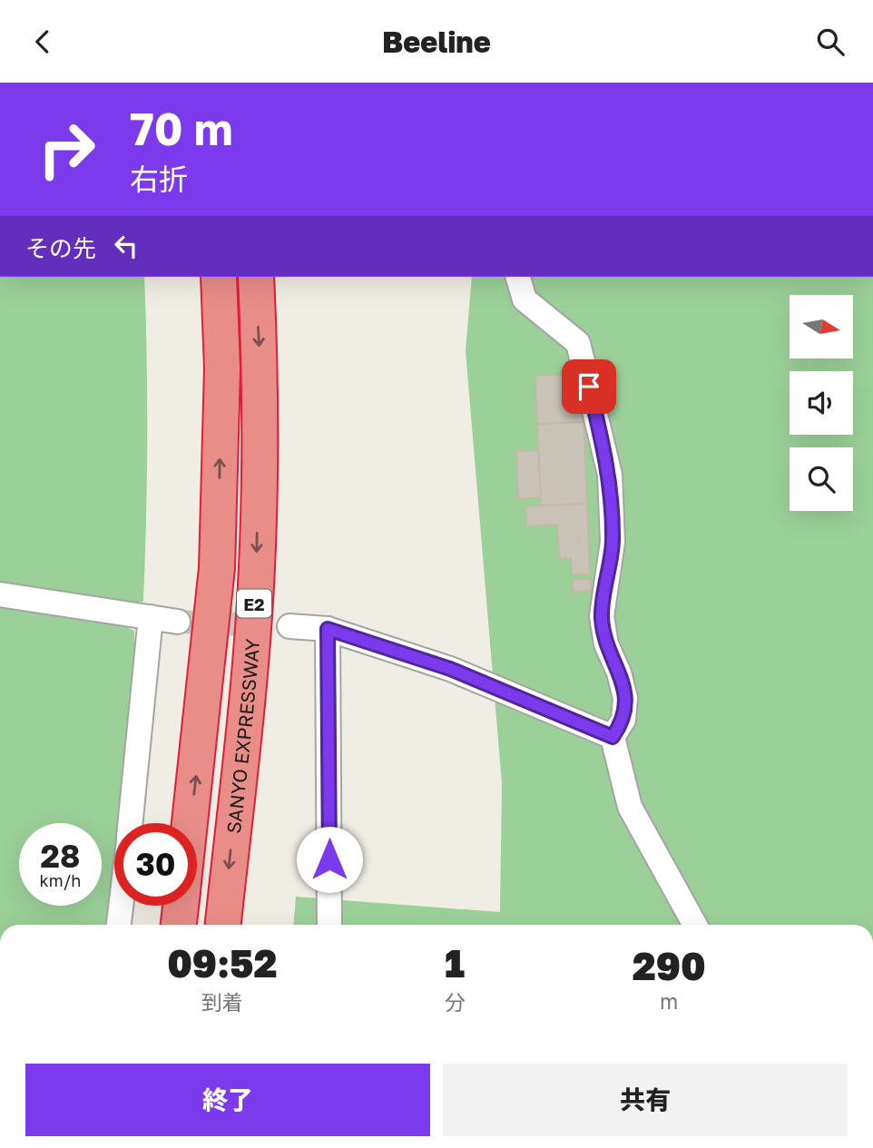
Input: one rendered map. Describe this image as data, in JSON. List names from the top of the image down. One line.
{"streets":{"highway":["E2","SANYO EXPRESSWAY"]},"north":"right","page":{"header":"Beeline","turn":["70 m","右折"],"then":"その先","speed":"28 km/h","limit":"30","eta":["09:52","到着","1","分","290","m"],"buttons":["終了","共有"]}}
